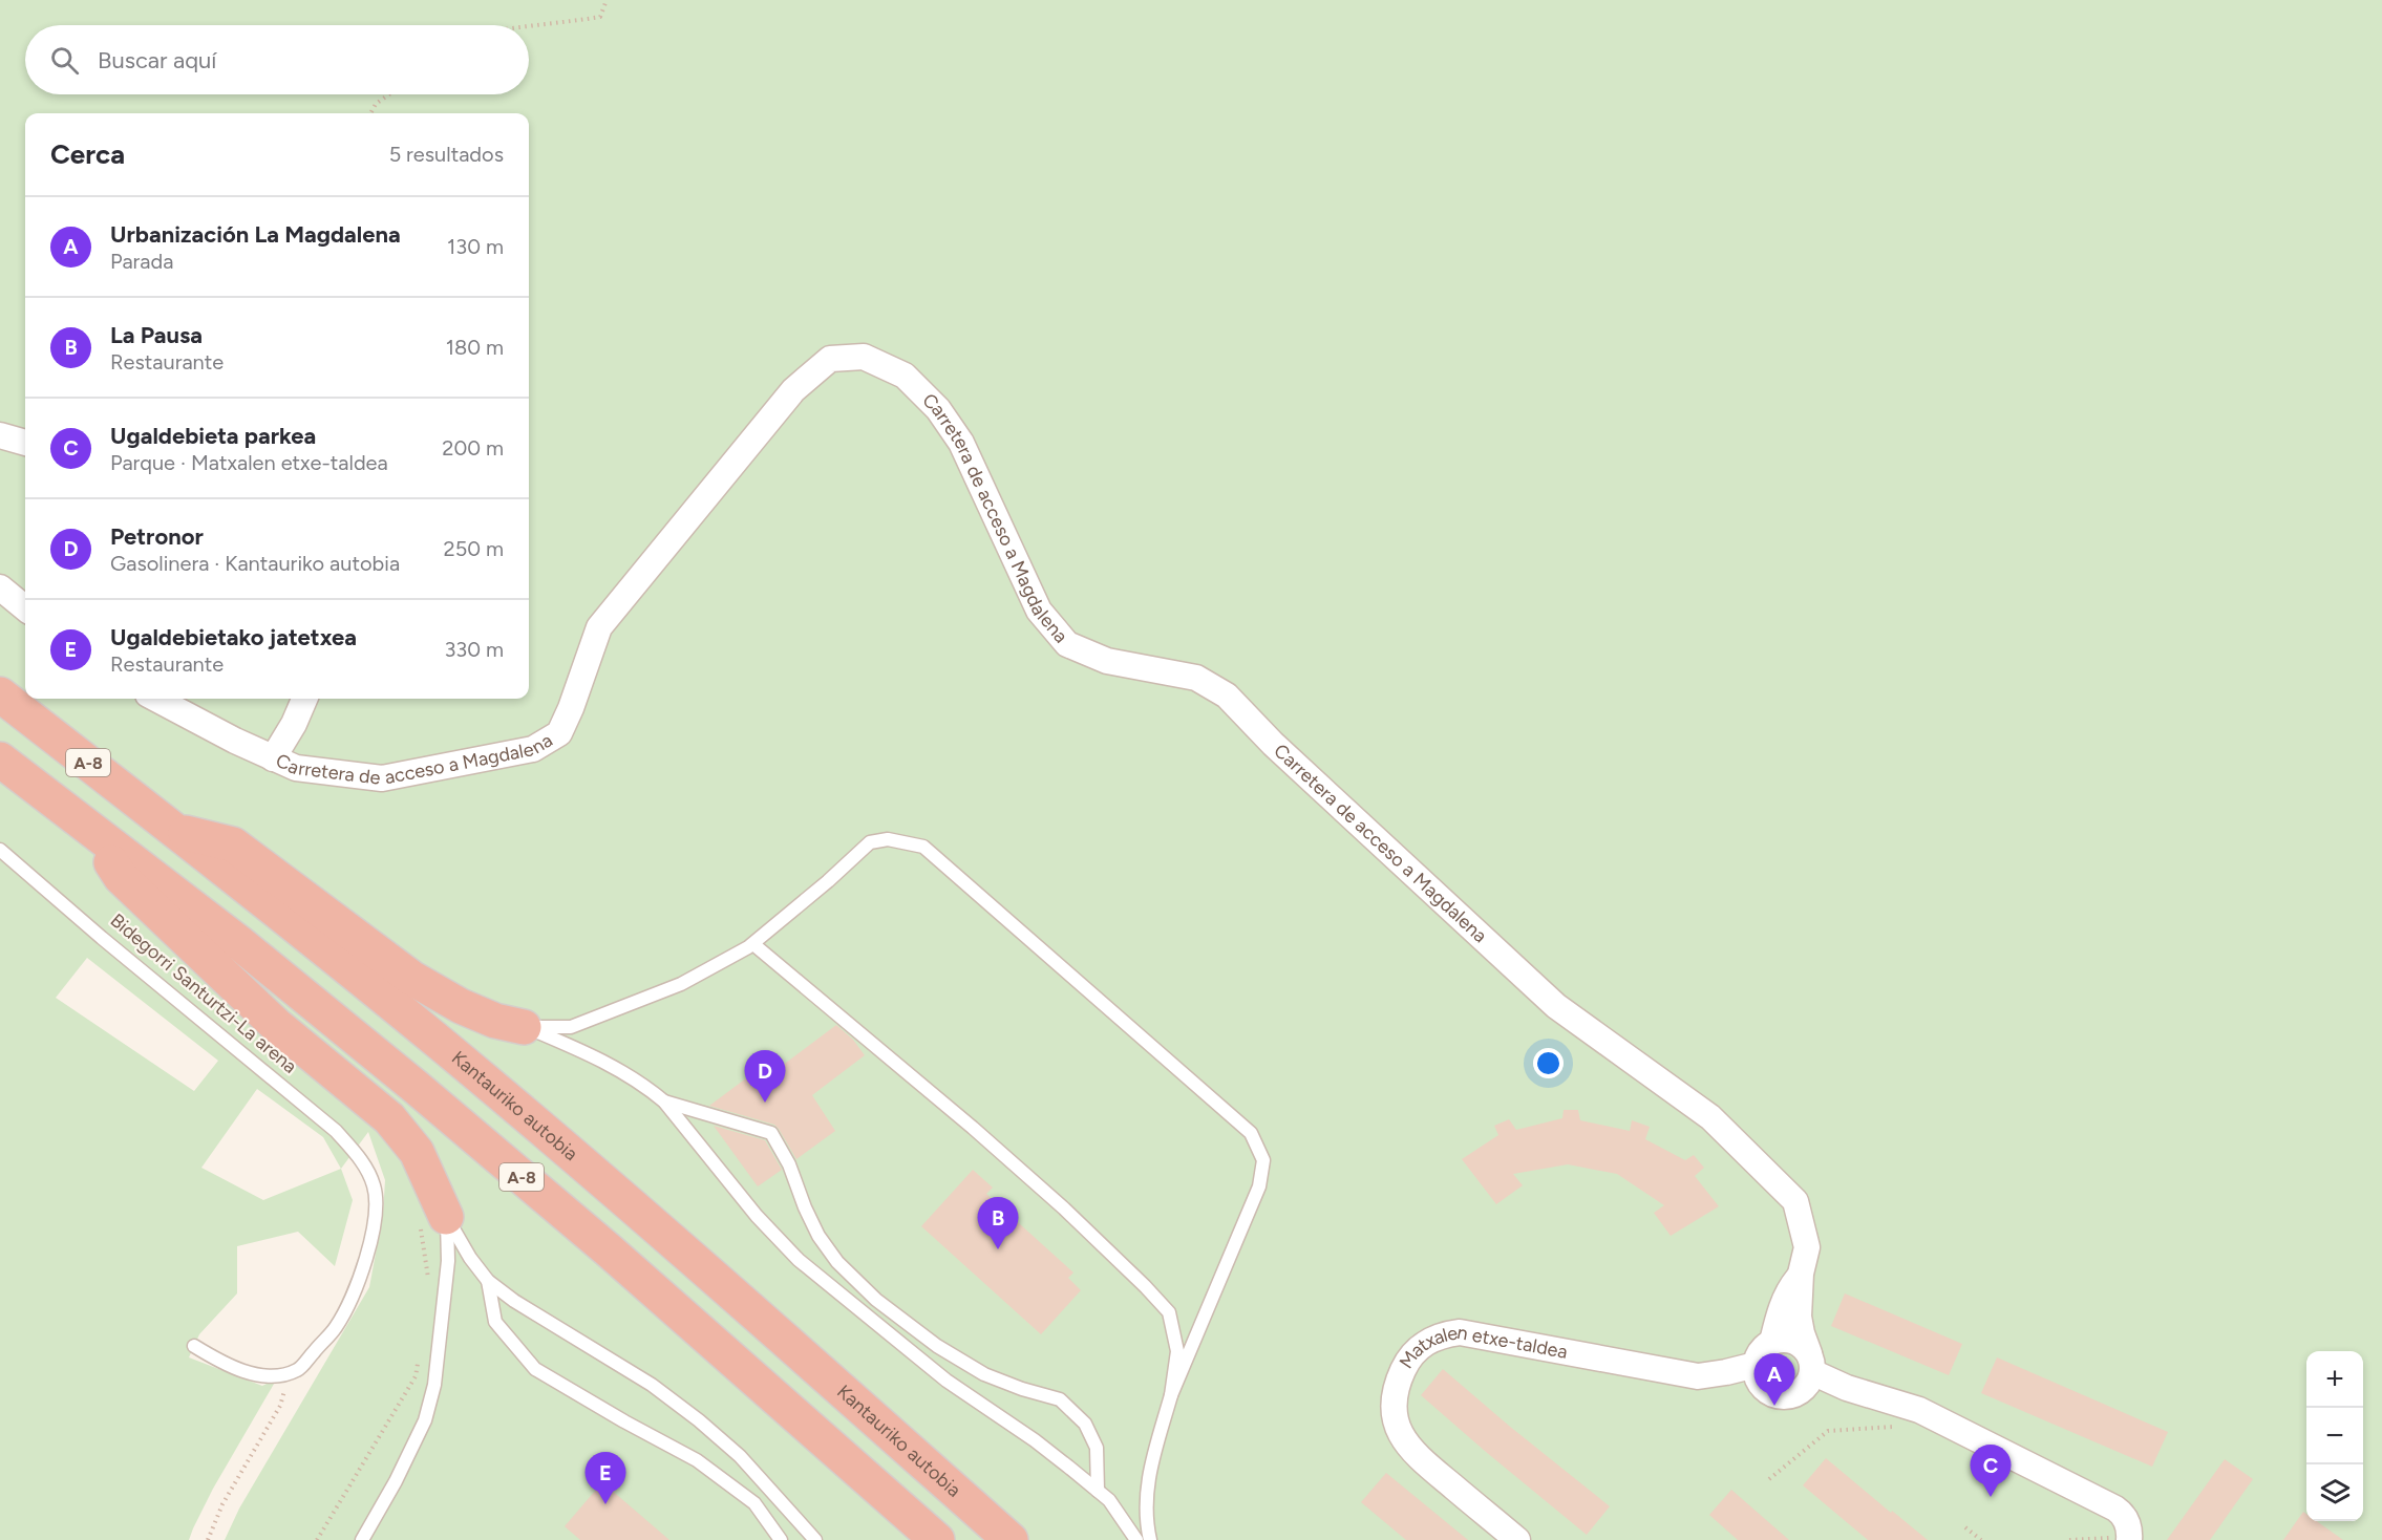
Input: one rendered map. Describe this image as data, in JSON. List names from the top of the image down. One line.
{"streets":{"highway":["A-8","Kantauriko autobia"],"street":["Carretera de acceso a Magdalena","Matxalen etxe-taldea"]},"crossings":[["Carretera de acceso a Magdalena","Matxalen etxe-taldea"]],"page":{"search":"Buscar aquí","heading":["Cerca","5 resultados"],"list":[{"mark":"A","name":"Urbanización La Magdalena","note":"Parada","value":"130 m"},{"mark":"B","name":"La Pausa","note":"Restaurante","value":"180 m"},{"mark":"C","name":"Ugaldebieta parkea","note":"Parque · Matxalen etxe-taldea","value":"200 m"},{"mark":"D","name":"Petronor","note":"Gasolinera · Kantauriko autobia","value":"250 m"},{"mark":"E","name":"Ugaldebietako jatetxea","note":"Restaurante","value":"330 m"}],"pins":["D","B","A","C","E"],"map_buttons":["+","−"]}}
